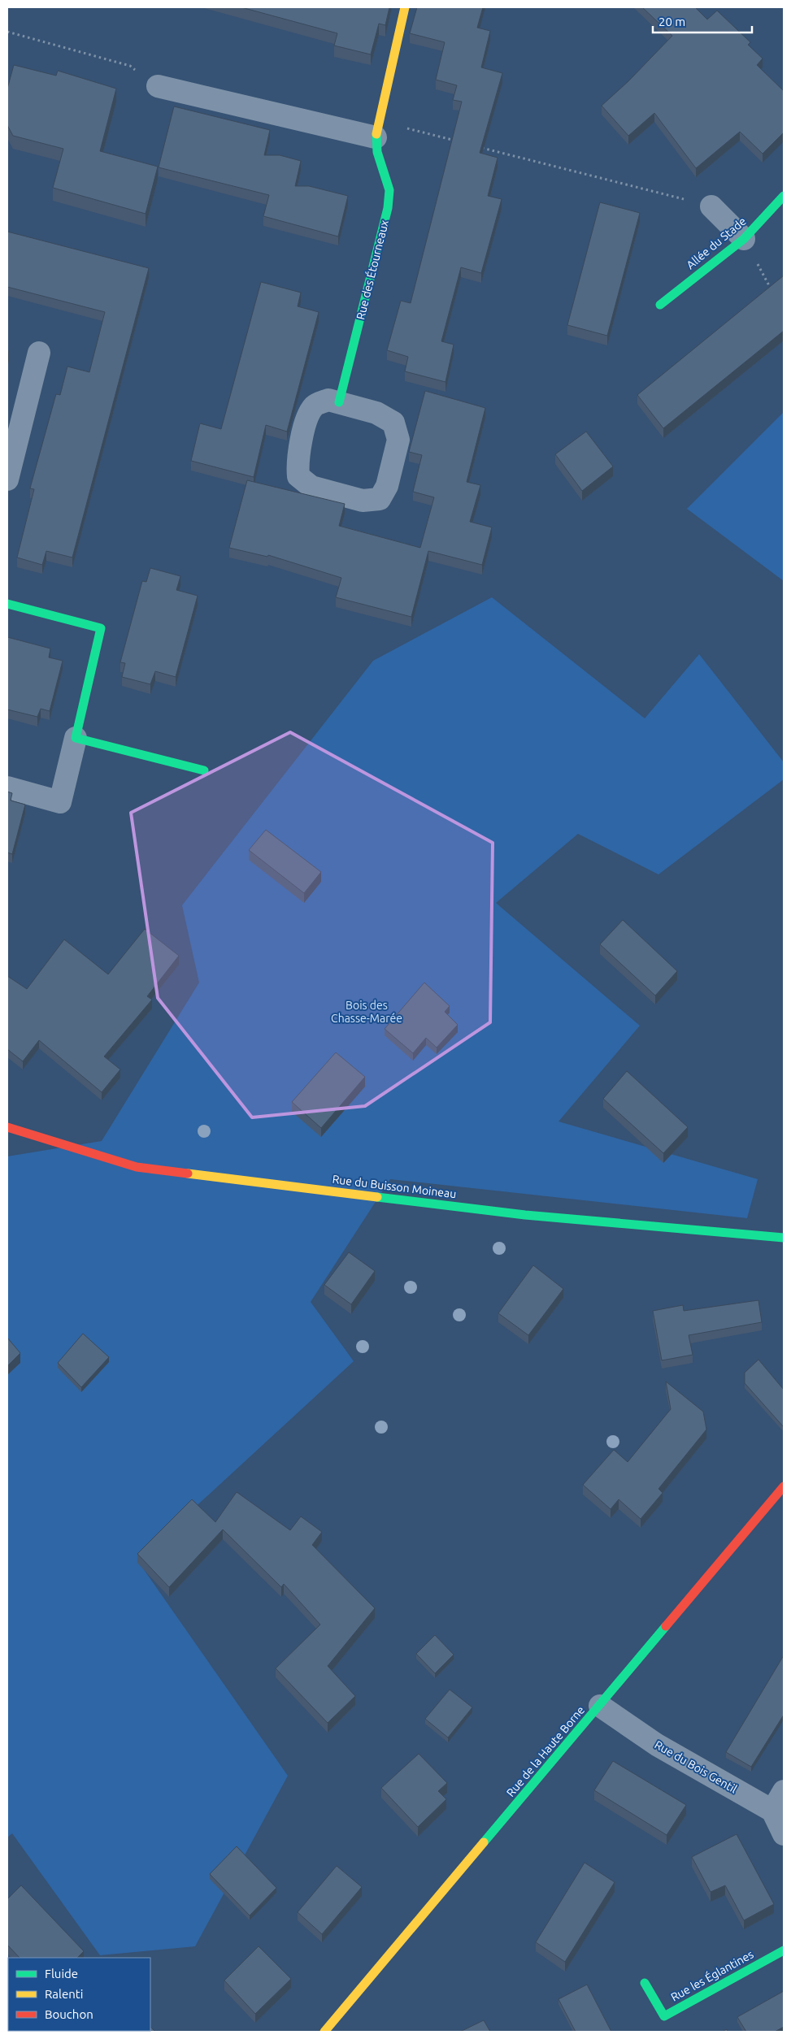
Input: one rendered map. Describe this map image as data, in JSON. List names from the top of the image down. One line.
{"streets":{"street":["Allée du Stade","Rue des Étourneaux","Rue du Buisson Moineau","Rue de la Haute Borne","Rue du Bois Gentil","Rue les Églantines"]},"crossings":[["Rue de la Haute Borne","Rue du Bois Gentil"]],"parks":["Bois des Chasse-Marée"],"legend":["Fluide","Ralenti","Bouchon"],"scale_bar":"20 m"}
